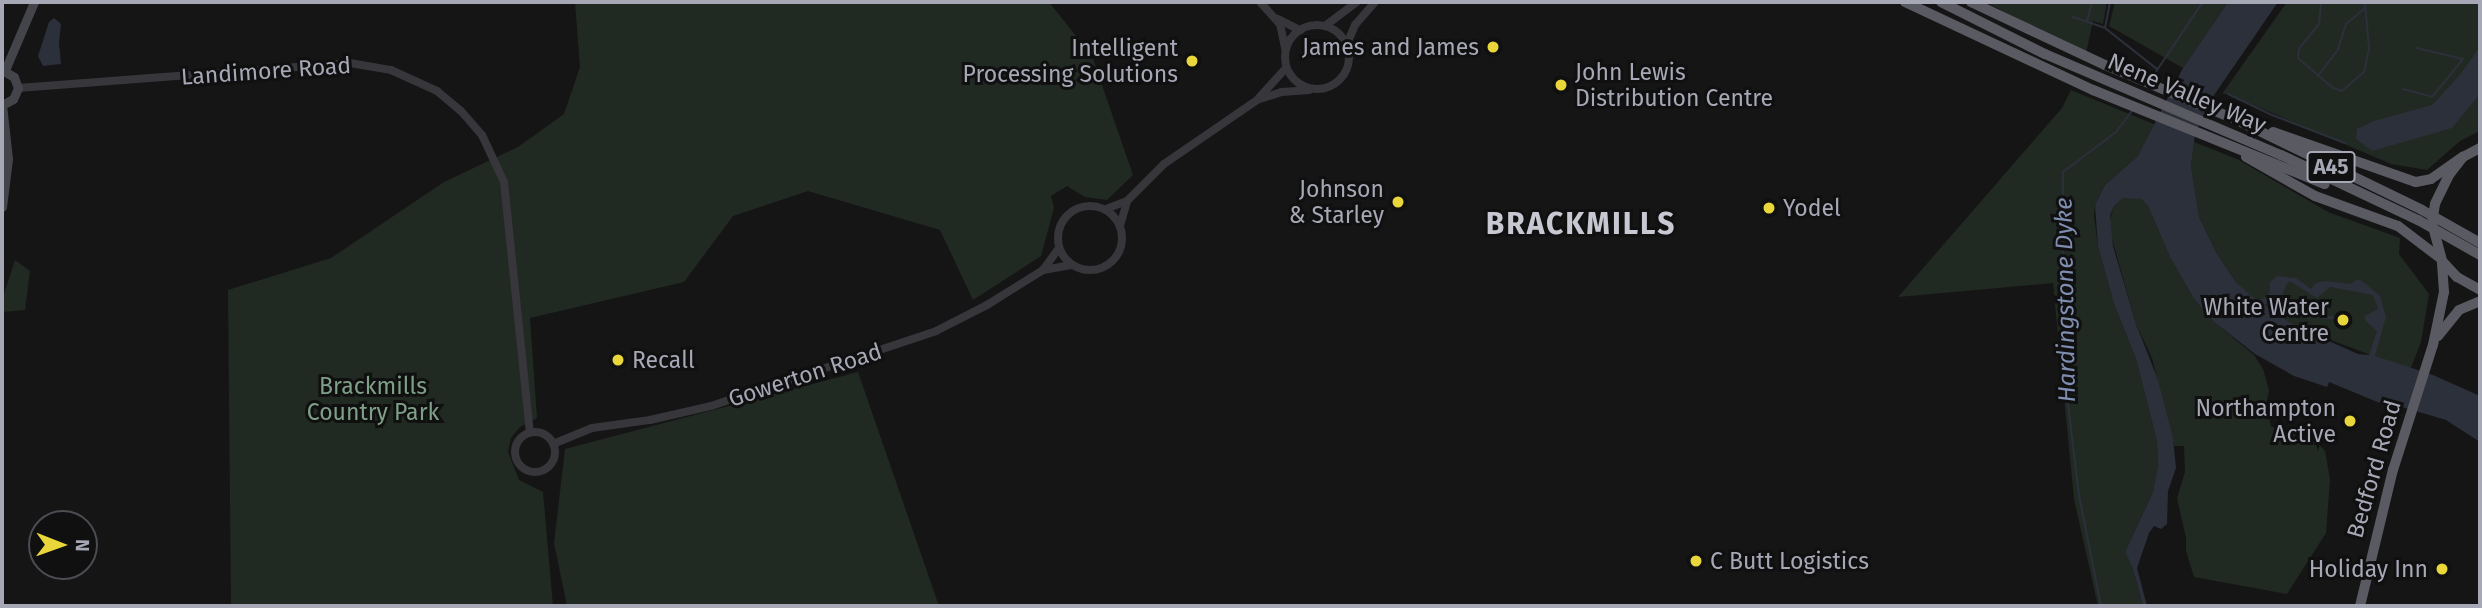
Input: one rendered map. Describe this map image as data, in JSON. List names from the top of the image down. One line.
{"streets":{"highway":["Nene Valley Way","A45","Bedford Road"],"street":["Landimore Road","Gowerton Road"]},"crossings":[["Landimore Road","Gowerton Road"],["Nene Valley Way","A45"]],"districts":["BRACKMILLS"],"water":["Hardingstone Dyke"],"parks":["Brackmills Country Park"],"places":["James and James","Intelligent Processing Solutions","John Lewis Distribution Centre","Johnson & Starley","Yodel","White Water Centre","Recall","Northampton Active","C Butt Logistics","Holiday Inn"],"north":"right"}
